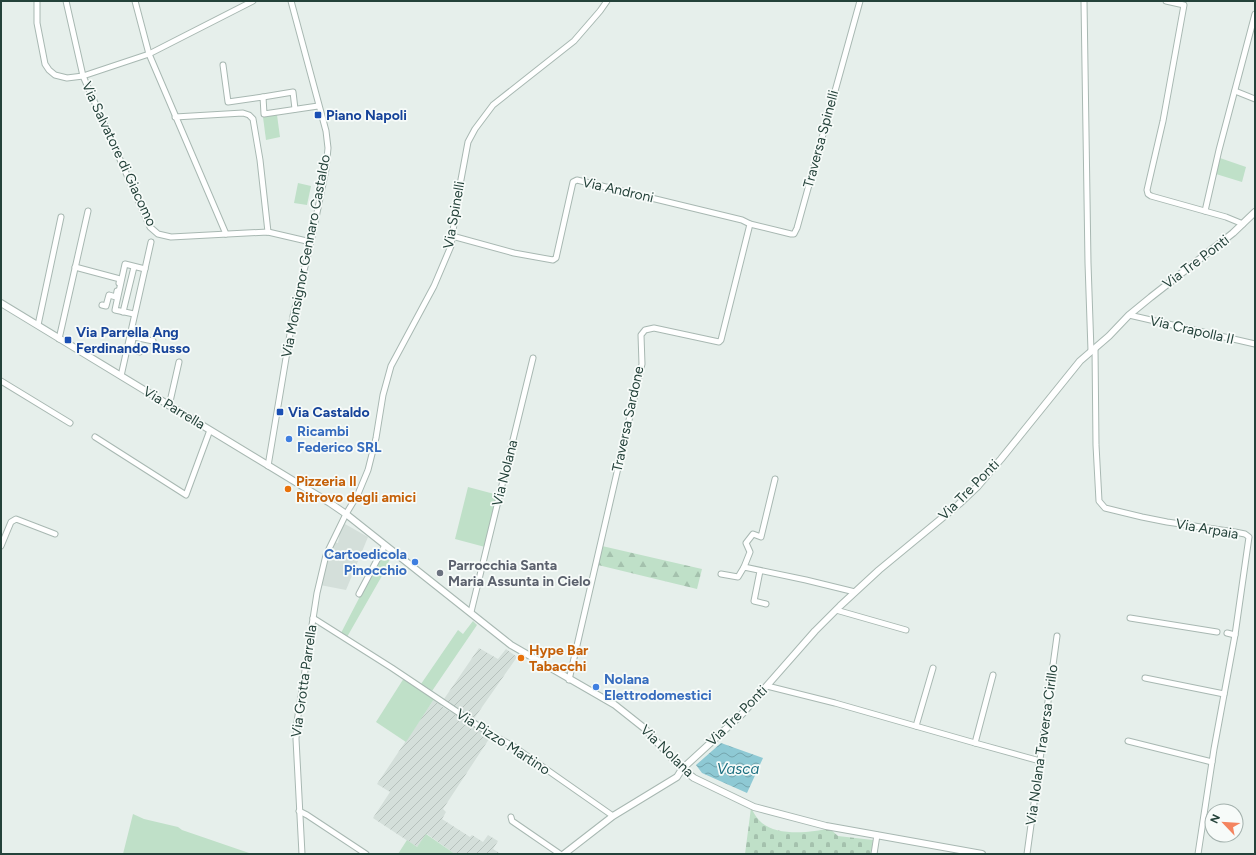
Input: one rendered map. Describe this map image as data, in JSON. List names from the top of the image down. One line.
{"streets":{"street":["Traversa Spinelli","Via Salvatore di Giacomo","Via Androni","Via Spinelli","Via Monsignor Gennaro Castaldo","Via Tre Ponti","Via Crapolla II","Via Parrella","Traversa Sardone","Via Nolana","Via Arpaia","Via Grotta Parrella","Via Pizzo Martino","Via Nolana Traversa Cirillo"]},"crossings":[["Traversa Spinelli","Via Androni"],["Traversa Spinelli","Traversa Sardone"],["Via Salvatore di Giacomo","Via Monsignor Gennaro Castaldo"],["Via Androni","Via Spinelli"],["Via Androni","Traversa Sardone"],["Via Spinelli","Via Parrella"],["Via Spinelli","Via Nolana"],["Via Spinelli","Via Grotta Parrella"],["Via Monsignor Gennaro Castaldo","Via Parrella"],["Via Tre Ponti","Via Crapolla II"],["Via Tre Ponti","Via Nolana"],["Via Tre Ponti","Via Arpaia"],["Via Parrella","Via Nolana"],["Via Parrella","Via Grotta Parrella"],["Traversa Sardone","Via Nolana"],["Via Nolana","Via Grotta Parrella"],["Via Grotta Parrella","Via Pizzo Martino"]],"water":["Vasca"],"places":{"transit":["Piano Napoli","Via Parrella Ang Ferdinando Russo","Via Castaldo"],"other":["Ricambi Federico SRL","Pizzeria Il Ritrovo degli amici","Cartoedicola Pinocchio","Parrocchia Santa Maria Assunta in Cielo","Hype Bar Tabacchi","Nolana Elettrodomestici"]},"north":"top left"}
